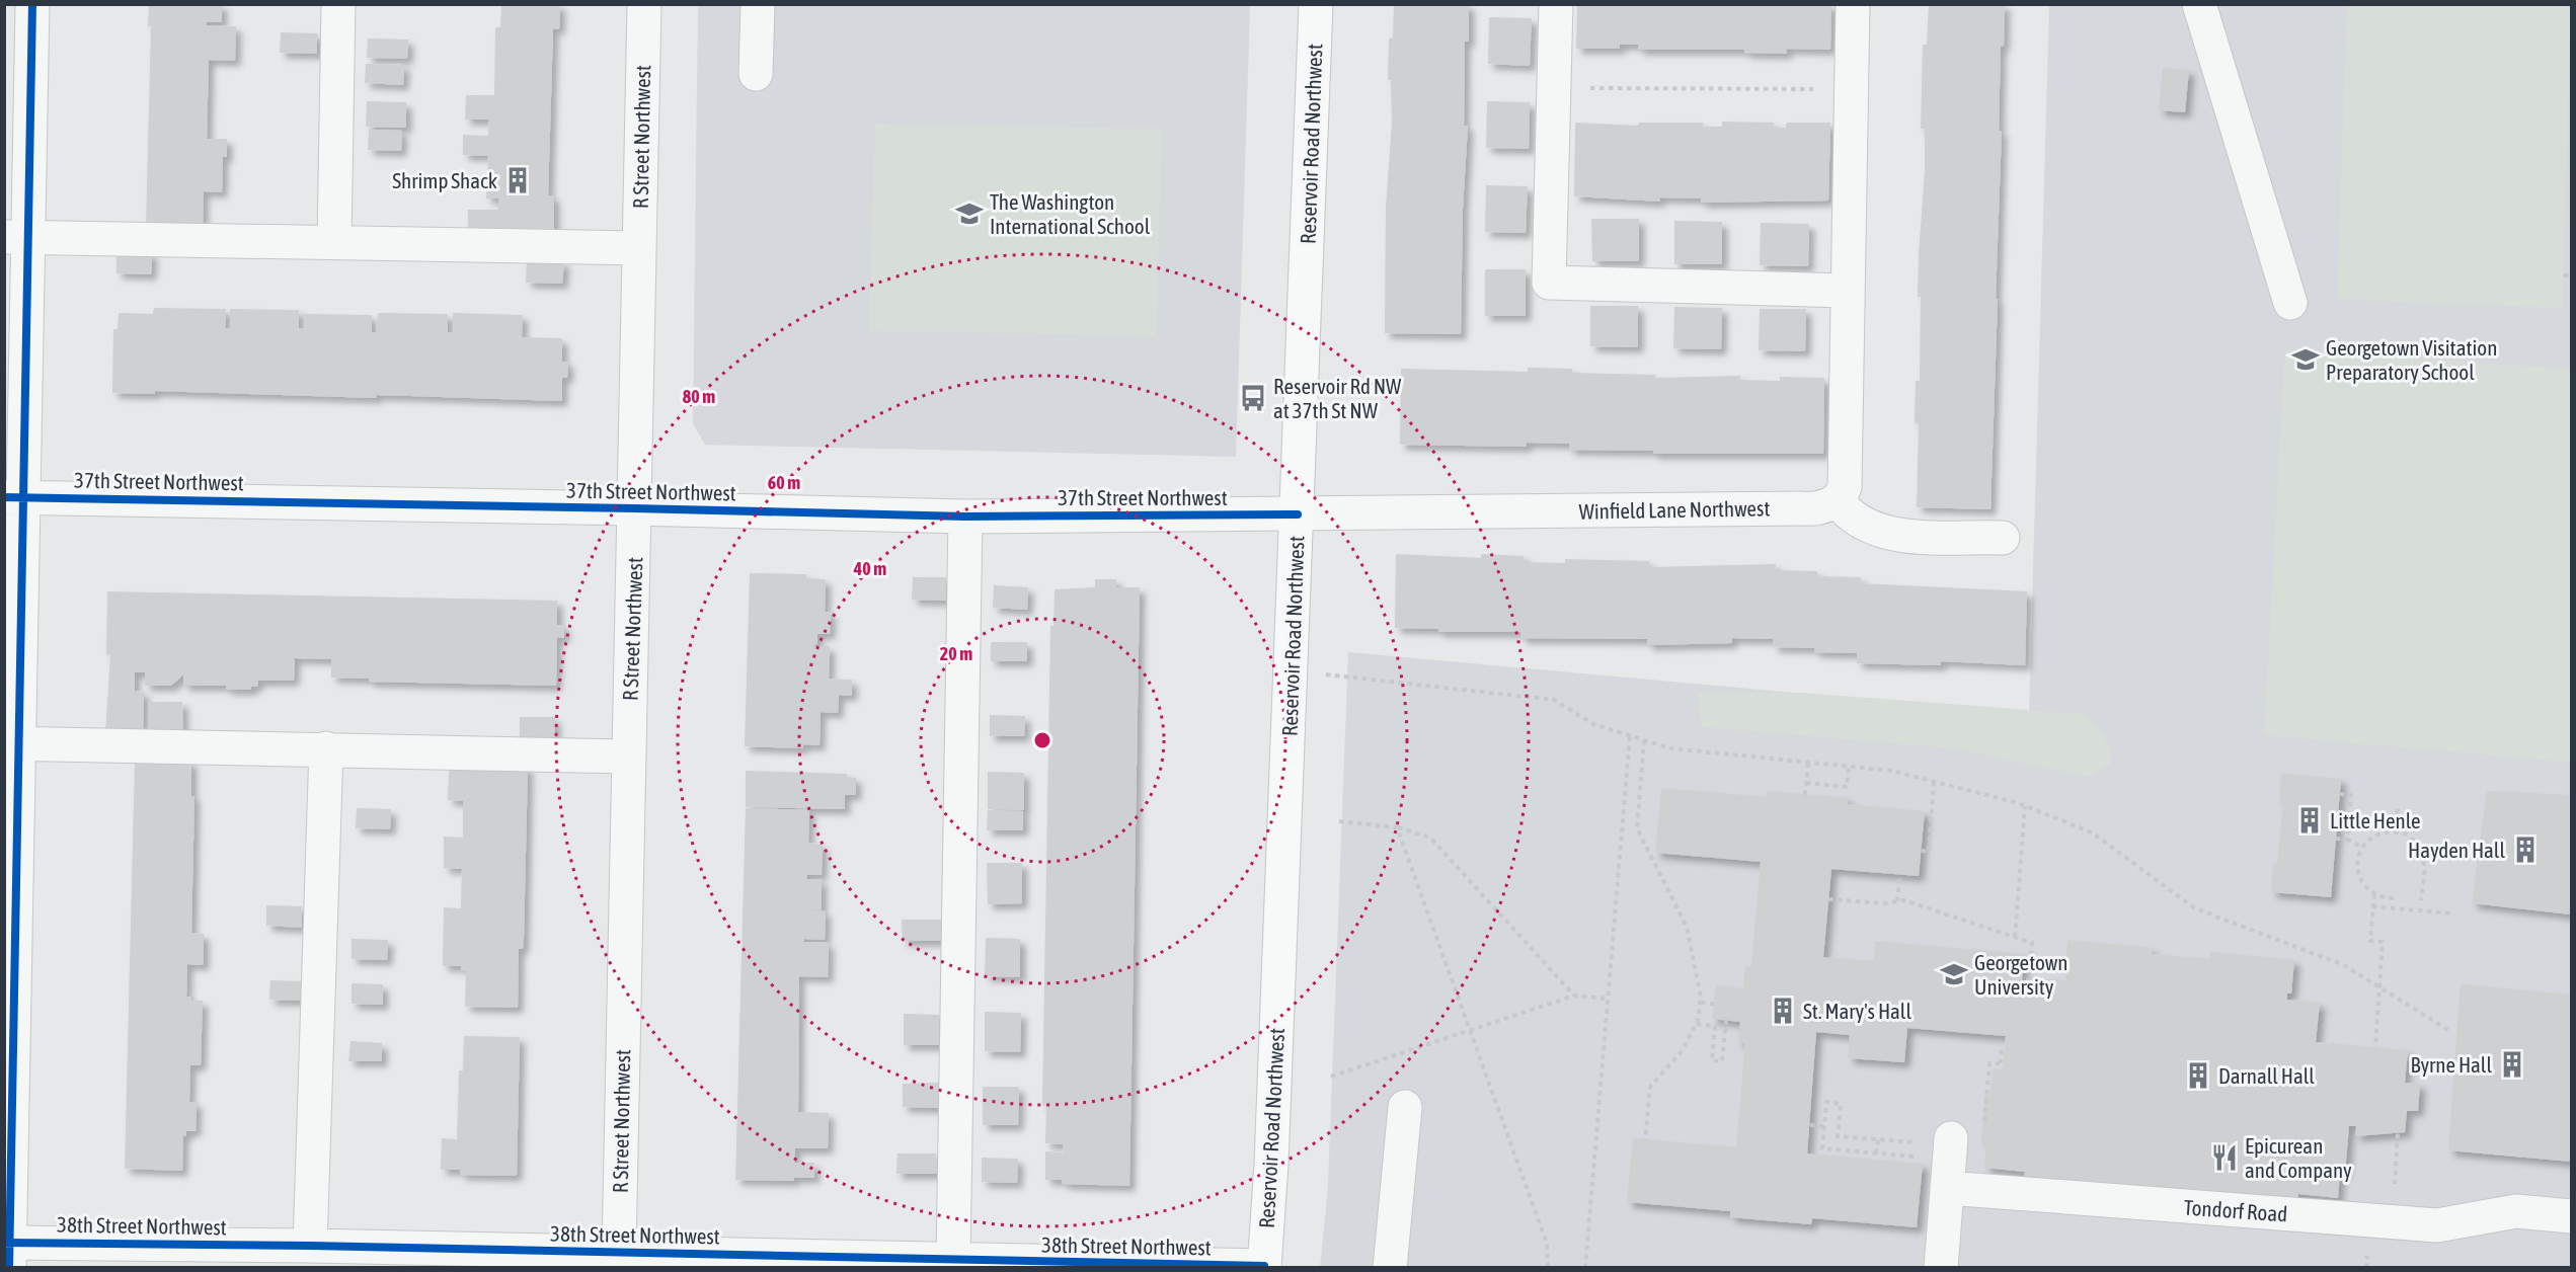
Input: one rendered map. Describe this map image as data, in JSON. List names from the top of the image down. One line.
{"streets":{"main road":["Reservoir Road Northwest"],"street":["R Street Northwest","37th Street Northwest","Winfield Lane Northwest","Tondorf Road","38th Street Northwest"]},"crossings":[["R Street Northwest","37th Street Northwest"],["R Street Northwest","38th Street Northwest"],["Reservoir Road Northwest","37th Street Northwest"],["Reservoir Road Northwest","Winfield Lane Northwest"],["Reservoir Road Northwest","38th Street Northwest"],["37th Street Northwest","Winfield Lane Northwest"]],"places":{"building":["Shrimp Shack","Little Henle","Hayden Hall","St. Mary's Hall","Byrne Hall","Darnall Hall"],"school or university":["The Washington International School","Georgetown Visitation Preparatory School","Georgetown University"],"bus stop":["Reservoir Rd NW at 37th St NW"],"restaurant":["Epicurean and Company"]},"rings":["80 m","60 m","40 m","20 m"]}
